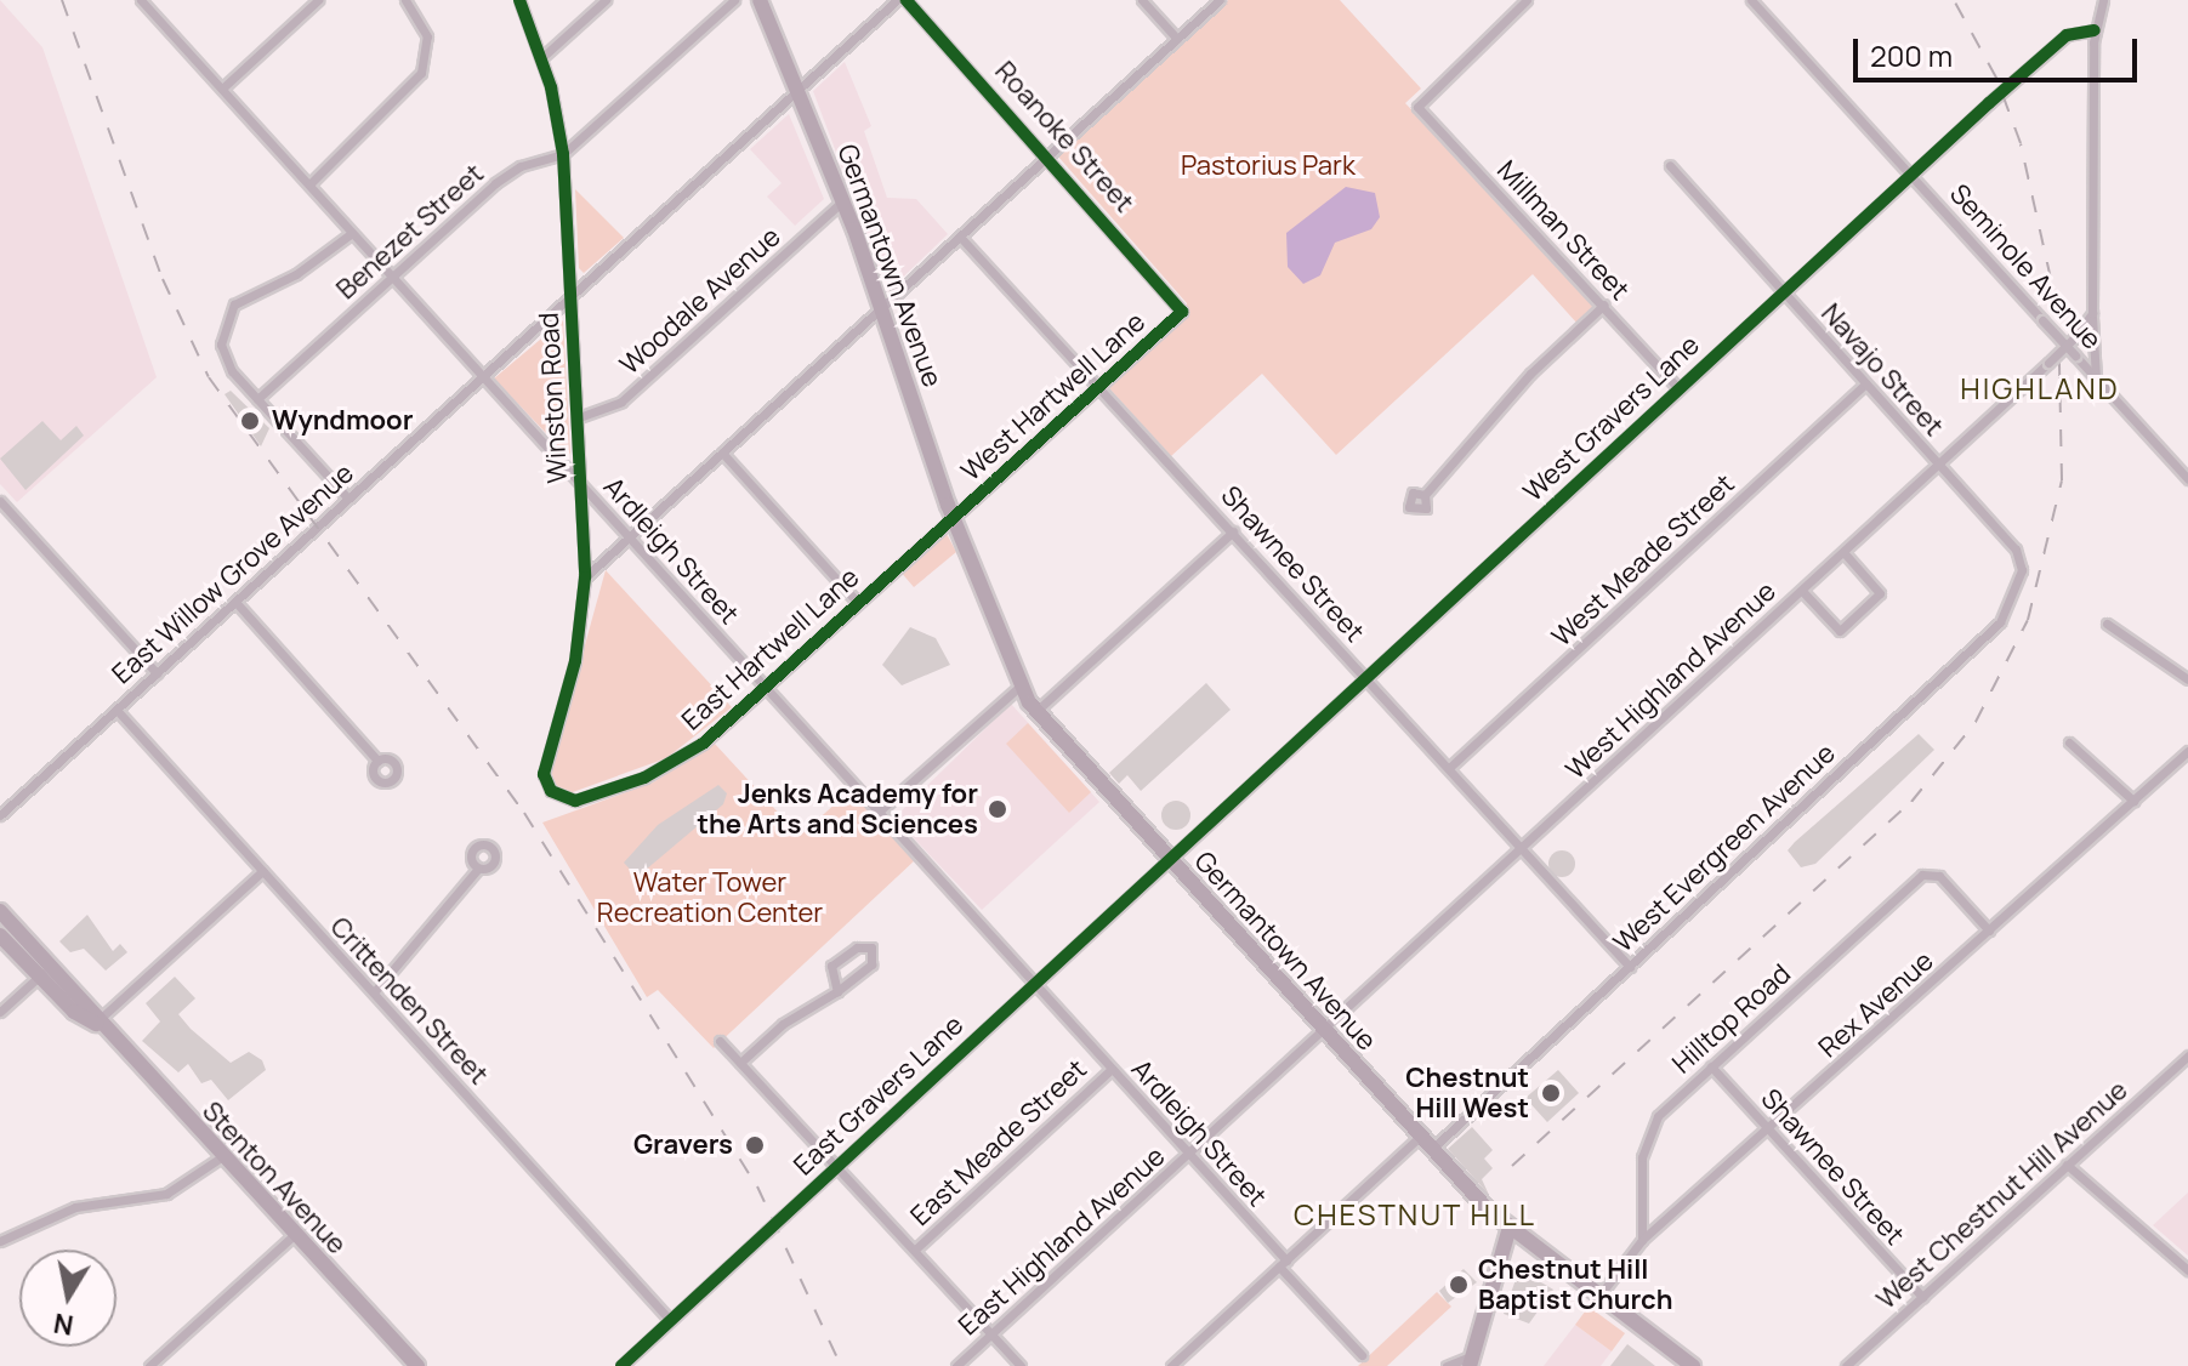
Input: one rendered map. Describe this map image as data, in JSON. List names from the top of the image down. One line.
{"streets":{"main road":["Germantown Avenue","Stenton Avenue"],"street":["Roanoke Street","Millman Street","Benezet Street","Seminole Avenue","Woodale Avenue","Navajo Street","West Hartwell Lane","Winston Road","West Gravers Lane","Ardleigh Street","West Meade Street","Shawnee Street","East Willow Grove Avenue","East Hartwell Lane","West Highland Avenue","West Evergreen Avenue","Crittenden Street","Rex Avenue","Hilltop Road","East Gravers Lane","East Meade Street","West Chestnut Hill Avenue","East Highland Avenue"]},"crossings":[["Roanoke Street","West Hartwell Lane"],["Millman Street","West Gravers Lane"],["Benezet Street","Winston Road"],["Benezet Street","Ardleigh Street"],["Germantown Avenue","Woodale Avenue"],["Germantown Avenue","West Hartwell Lane"],["Germantown Avenue","West Gravers Lane"],["Germantown Avenue","East Willow Grove Avenue"],["Germantown Avenue","East Hartwell Lane"],["Germantown Avenue","West Highland Avenue"],["Germantown Avenue","West Evergreen Avenue"],["Germantown Avenue","Rex Avenue"],["Germantown Avenue","East Gravers Lane"],["Germantown Avenue","East Highland Avenue"],["Seminole Avenue","West Gravers Lane"],["Seminole Avenue","West Highland Avenue"],["Woodale Avenue","Winston Road"],["Navajo Street","West Gravers Lane"],["Navajo Street","West Meade Street"],["Navajo Street","West Highland Avenue"],["Navajo Street","West Evergreen Avenue"],["West Hartwell Lane","Shawnee Street"],["West Hartwell Lane","East Hartwell Lane"],["Winston Road","Ardleigh Street"],["Winston Road","East Willow Grove Avenue"],["Winston Road","East Hartwell Lane"],["West Gravers Lane","Shawnee Street"],["West Gravers Lane","East Gravers Lane"],["Ardleigh Street","East Willow Grove Avenue"],["Ardleigh Street","East Hartwell Lane"],["Ardleigh Street","East Gravers Lane"],["Ardleigh Street","East Meade Street"],["Ardleigh Street","East Highland Avenue"],["West Meade Street","Shawnee Street"],["Shawnee Street","West Highland Avenue"],["Shawnee Street","West Evergreen Avenue"],["Shawnee Street","Rex Avenue"],["Shawnee Street","Hilltop Road"],["Shawnee Street","West Chestnut Hill Avenue"],["East Willow Grove Avenue","Crittenden Street"],["West Highland Avenue","East Highland Avenue"],["Crittenden Street","East Gravers Lane"],["Rex Avenue","Hilltop Road"]],"districts":["HIGHLAND","CHESTNUT HILL"],"parks":["Pastorius Park","Water Tower Recreation Center"],"places":["Wyndmoor","Jenks Academy for the Arts and Sciences","Chestnut Hill West","Gravers","Chestnut Hill Baptist Church"],"scale_bar":"200 m","north":"bottom"}
